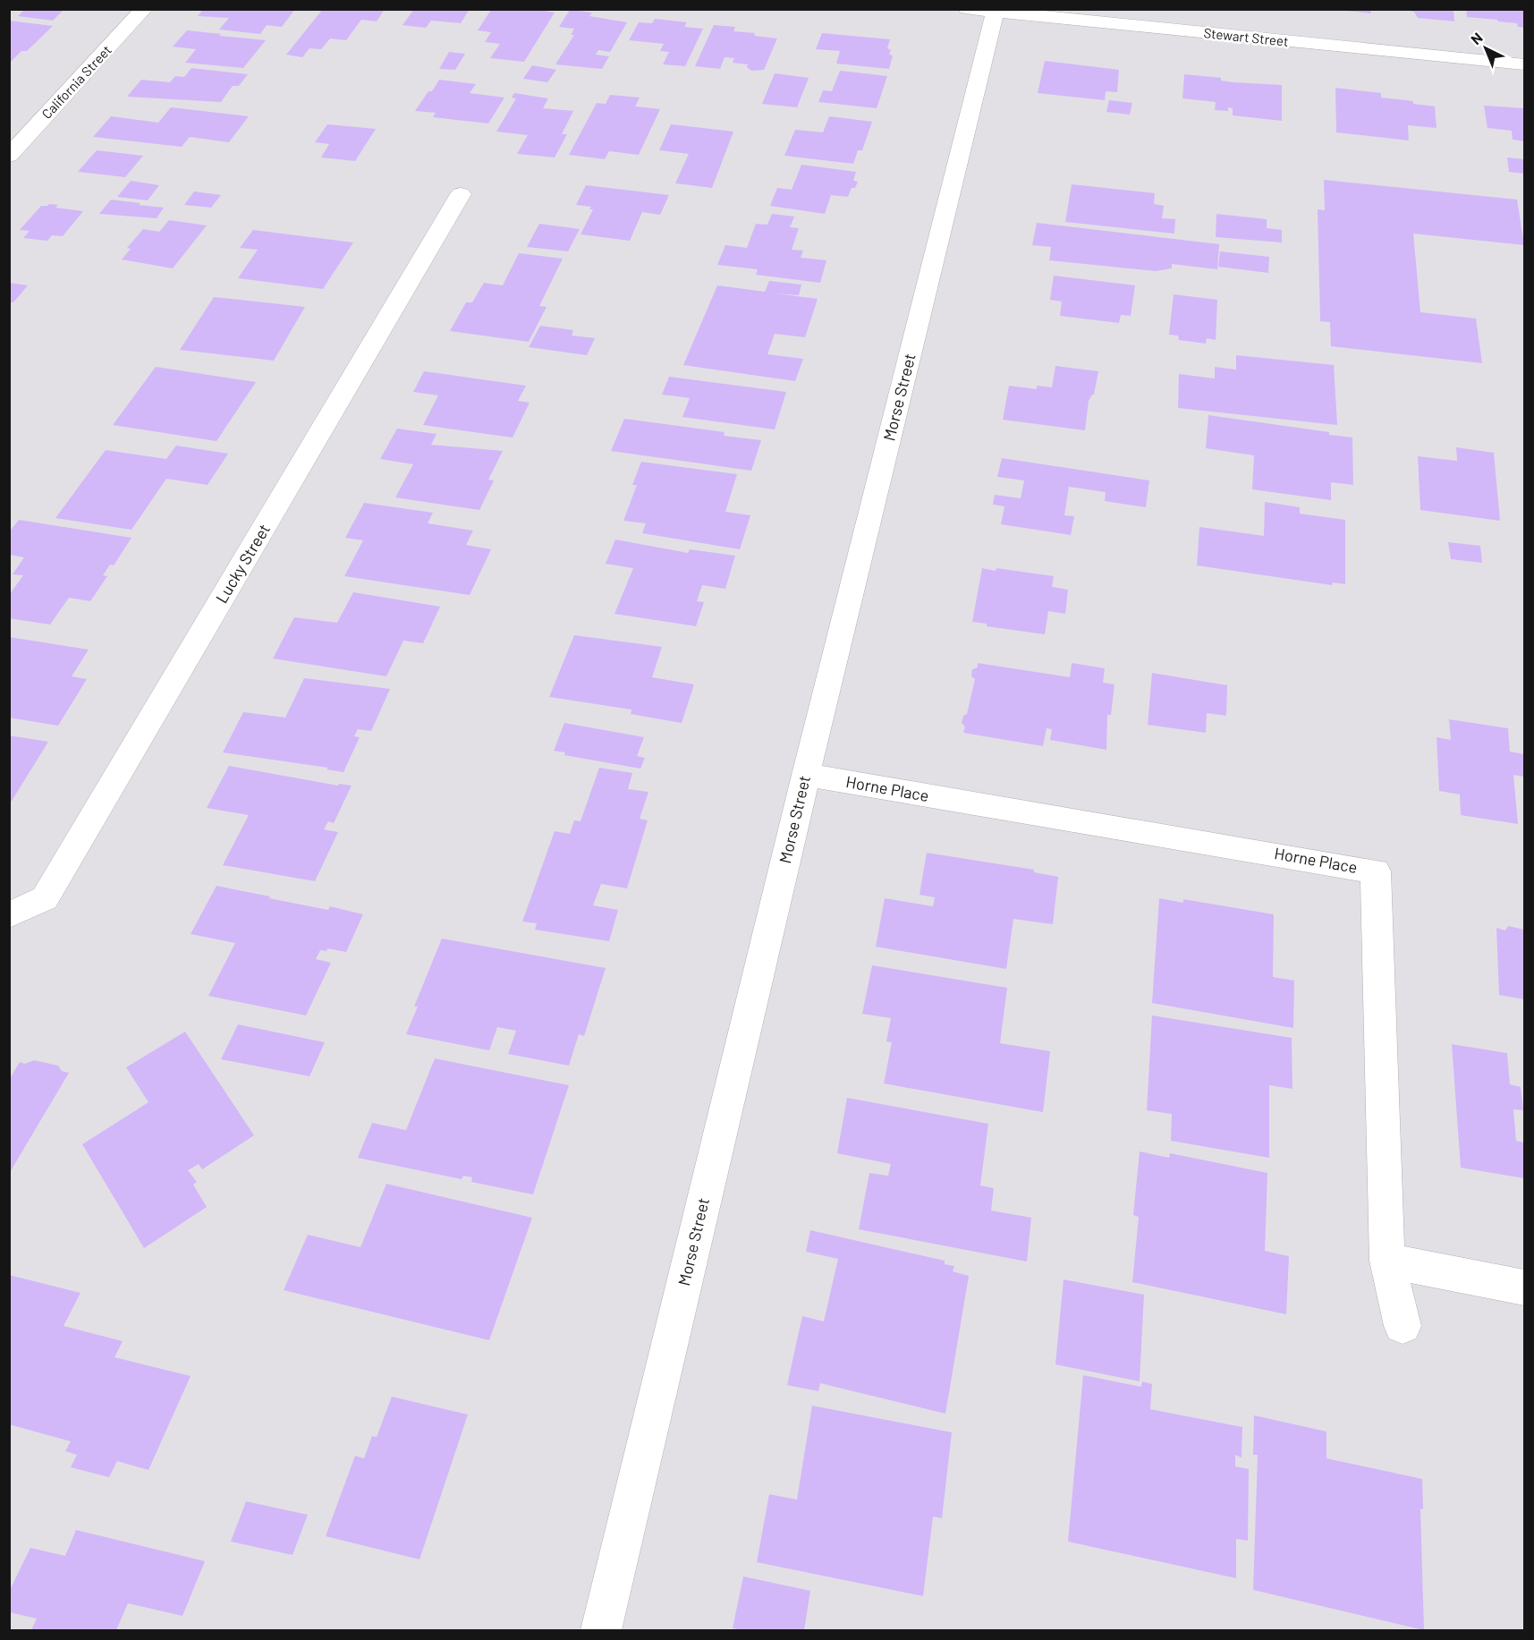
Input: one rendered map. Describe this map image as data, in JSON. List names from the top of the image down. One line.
{"streets":{"street":["Stewart Street","California Street","Morse Street","Lucky Street","Horne Place"]},"crossings":[["Stewart Street","Morse Street"],["Morse Street","Horne Place"]],"north":"top left"}
